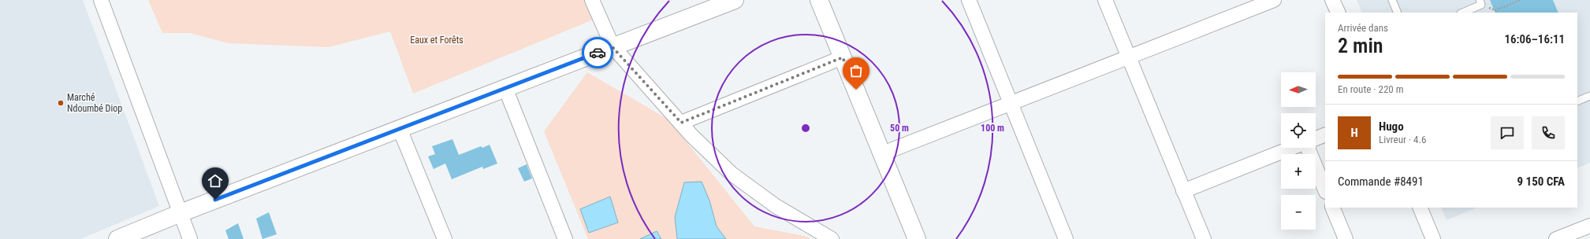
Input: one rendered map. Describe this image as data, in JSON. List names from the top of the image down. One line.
{"parks":["Eaux et Forêts"],"places":["Marché Ndoumbé Diop"],"north":"left","page":{"heading":["2 min","Arrivée dans","16:06–16:11"],"panel":["Hugo","Livreur · 4.6","Commande #8491","9 150 CFA"],"bar":"En route · 220 m","map_buttons":["+","−"],"round":"H"},"rings":["50 m","100 m"]}
